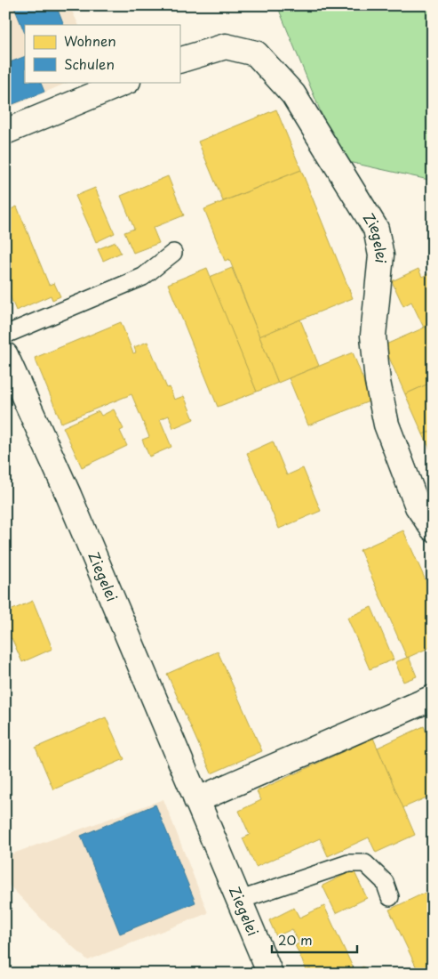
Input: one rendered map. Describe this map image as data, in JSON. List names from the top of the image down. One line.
{"streets":{"street":["Ziegelei"]},"legend":["Wohnen","Schulen"],"scale_bar":"20 m"}
